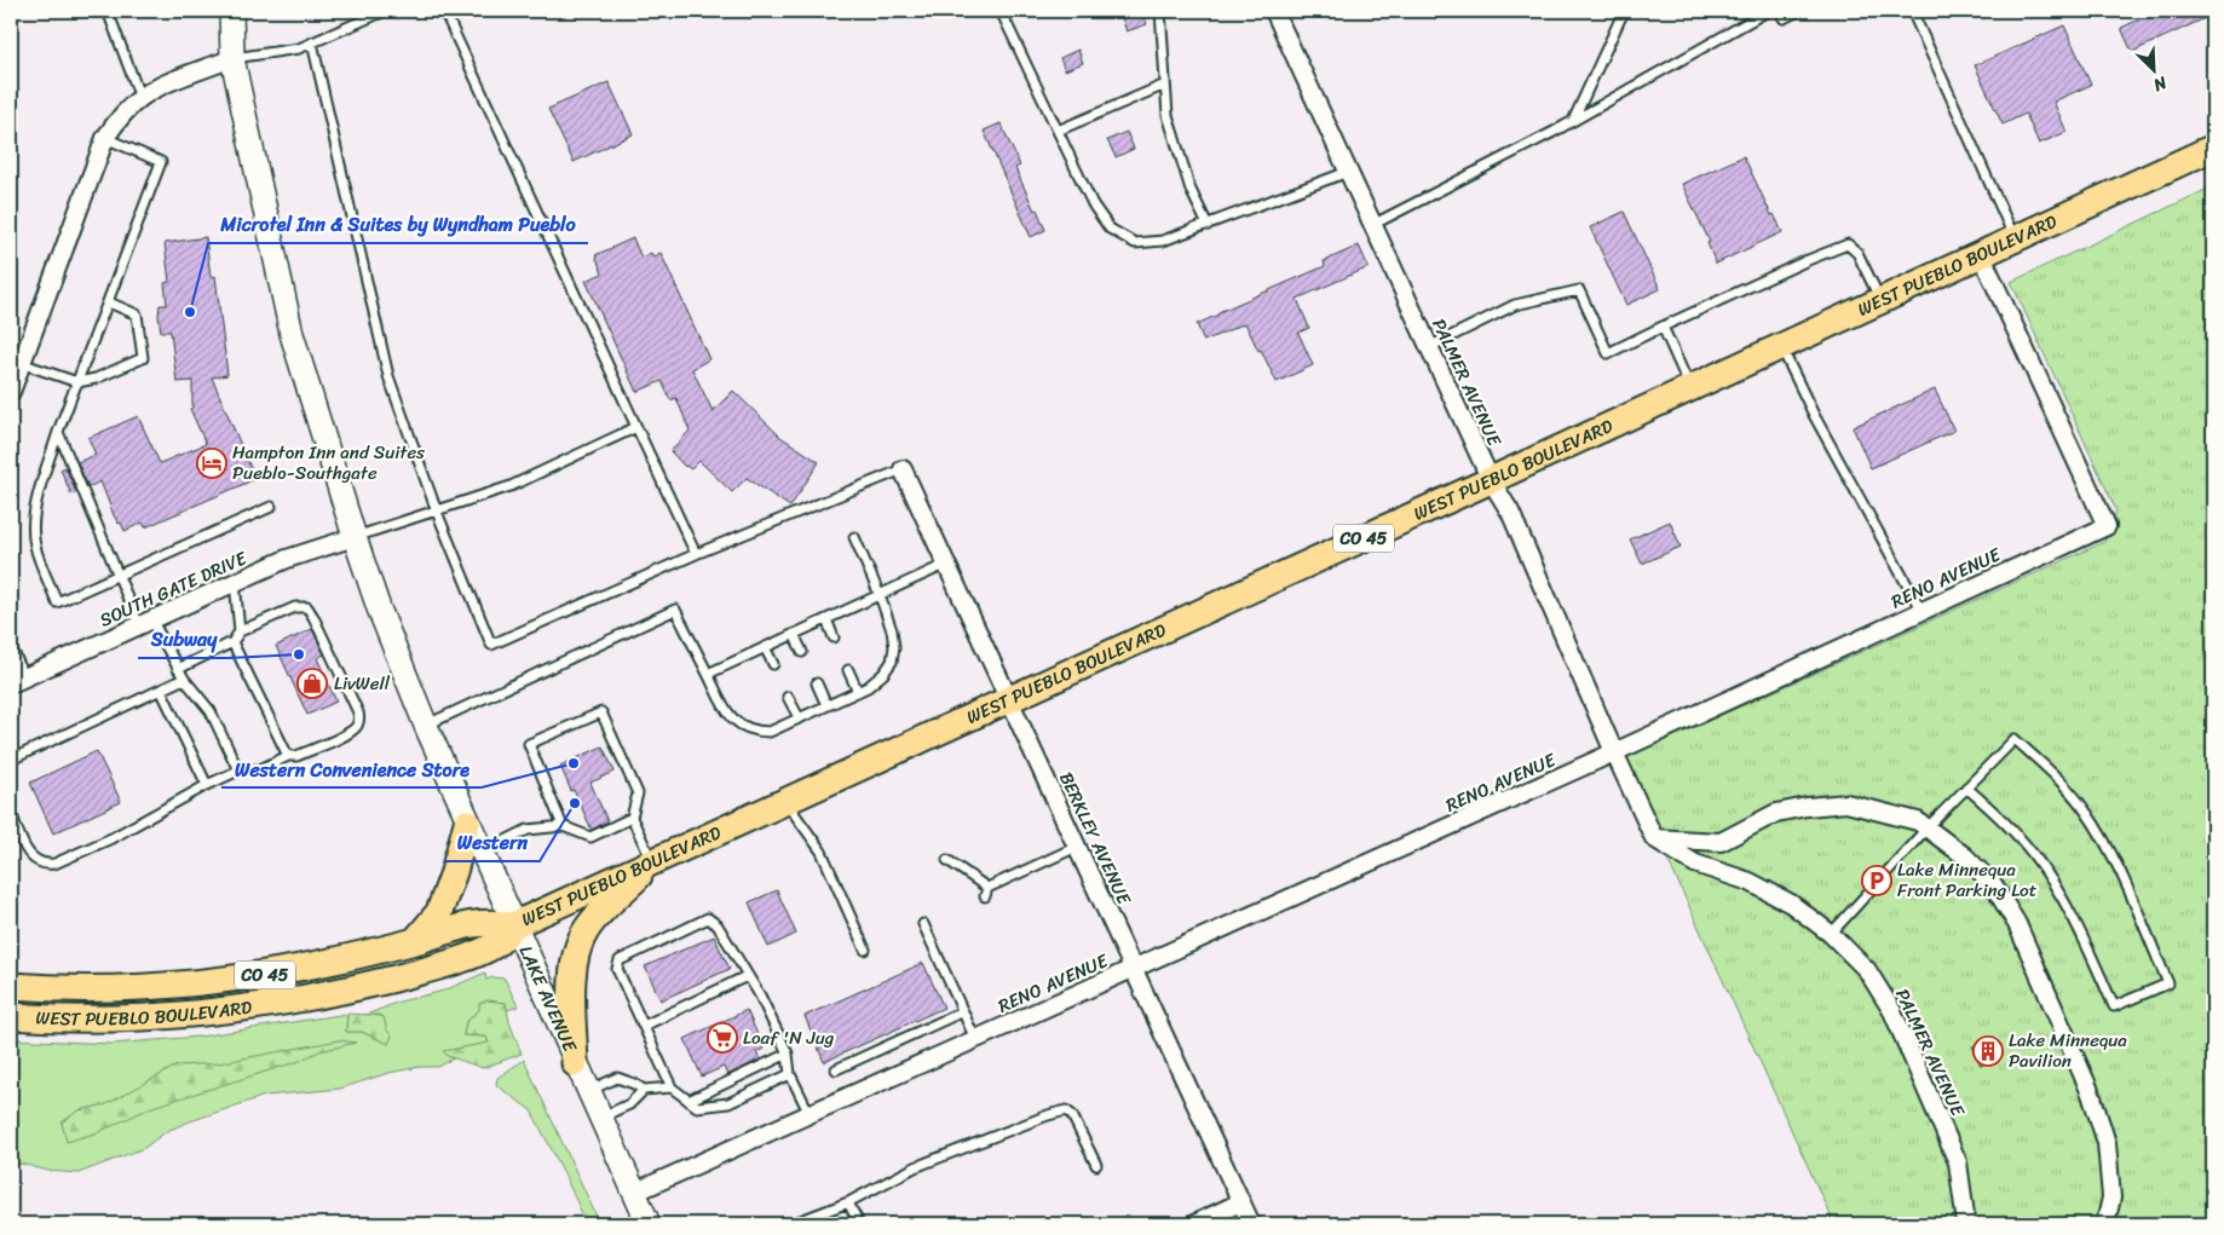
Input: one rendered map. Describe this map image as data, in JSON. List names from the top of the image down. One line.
{"streets":{"main road":["WEST PUEBLO BOULEVARD","CO 45"],"street":["PALMER AVENUE","RENO AVENUE","SOUTH GATE DRIVE","BERKLEY AVENUE","LAKE AVENUE"]},"crossings":[["WEST PUEBLO BOULEVARD","PALMER AVENUE"],["WEST PUEBLO BOULEVARD","RENO AVENUE"],["WEST PUEBLO BOULEVARD","BERKLEY AVENUE"],["WEST PUEBLO BOULEVARD","LAKE AVENUE"],["PALMER AVENUE","RENO AVENUE"],["RENO AVENUE","BERKLEY AVENUE"],["RENO AVENUE","LAKE AVENUE"],["SOUTH GATE DRIVE","LAKE AVENUE"]],"places":{"other":["Microtel Inn & Suites by Wyndham Pueblo","Subway","Western Convenience Store","Western"],"hotel":["Hampton Inn and Suites Pueblo-Southgate"],"shop":["LivWell"],"parking":["Lake Minnequa Front Parking Lot"],"supermarket":["Loaf 'N Jug"],"building":["Lake Minnequa Pavilion"]},"north":"bottom right"}
